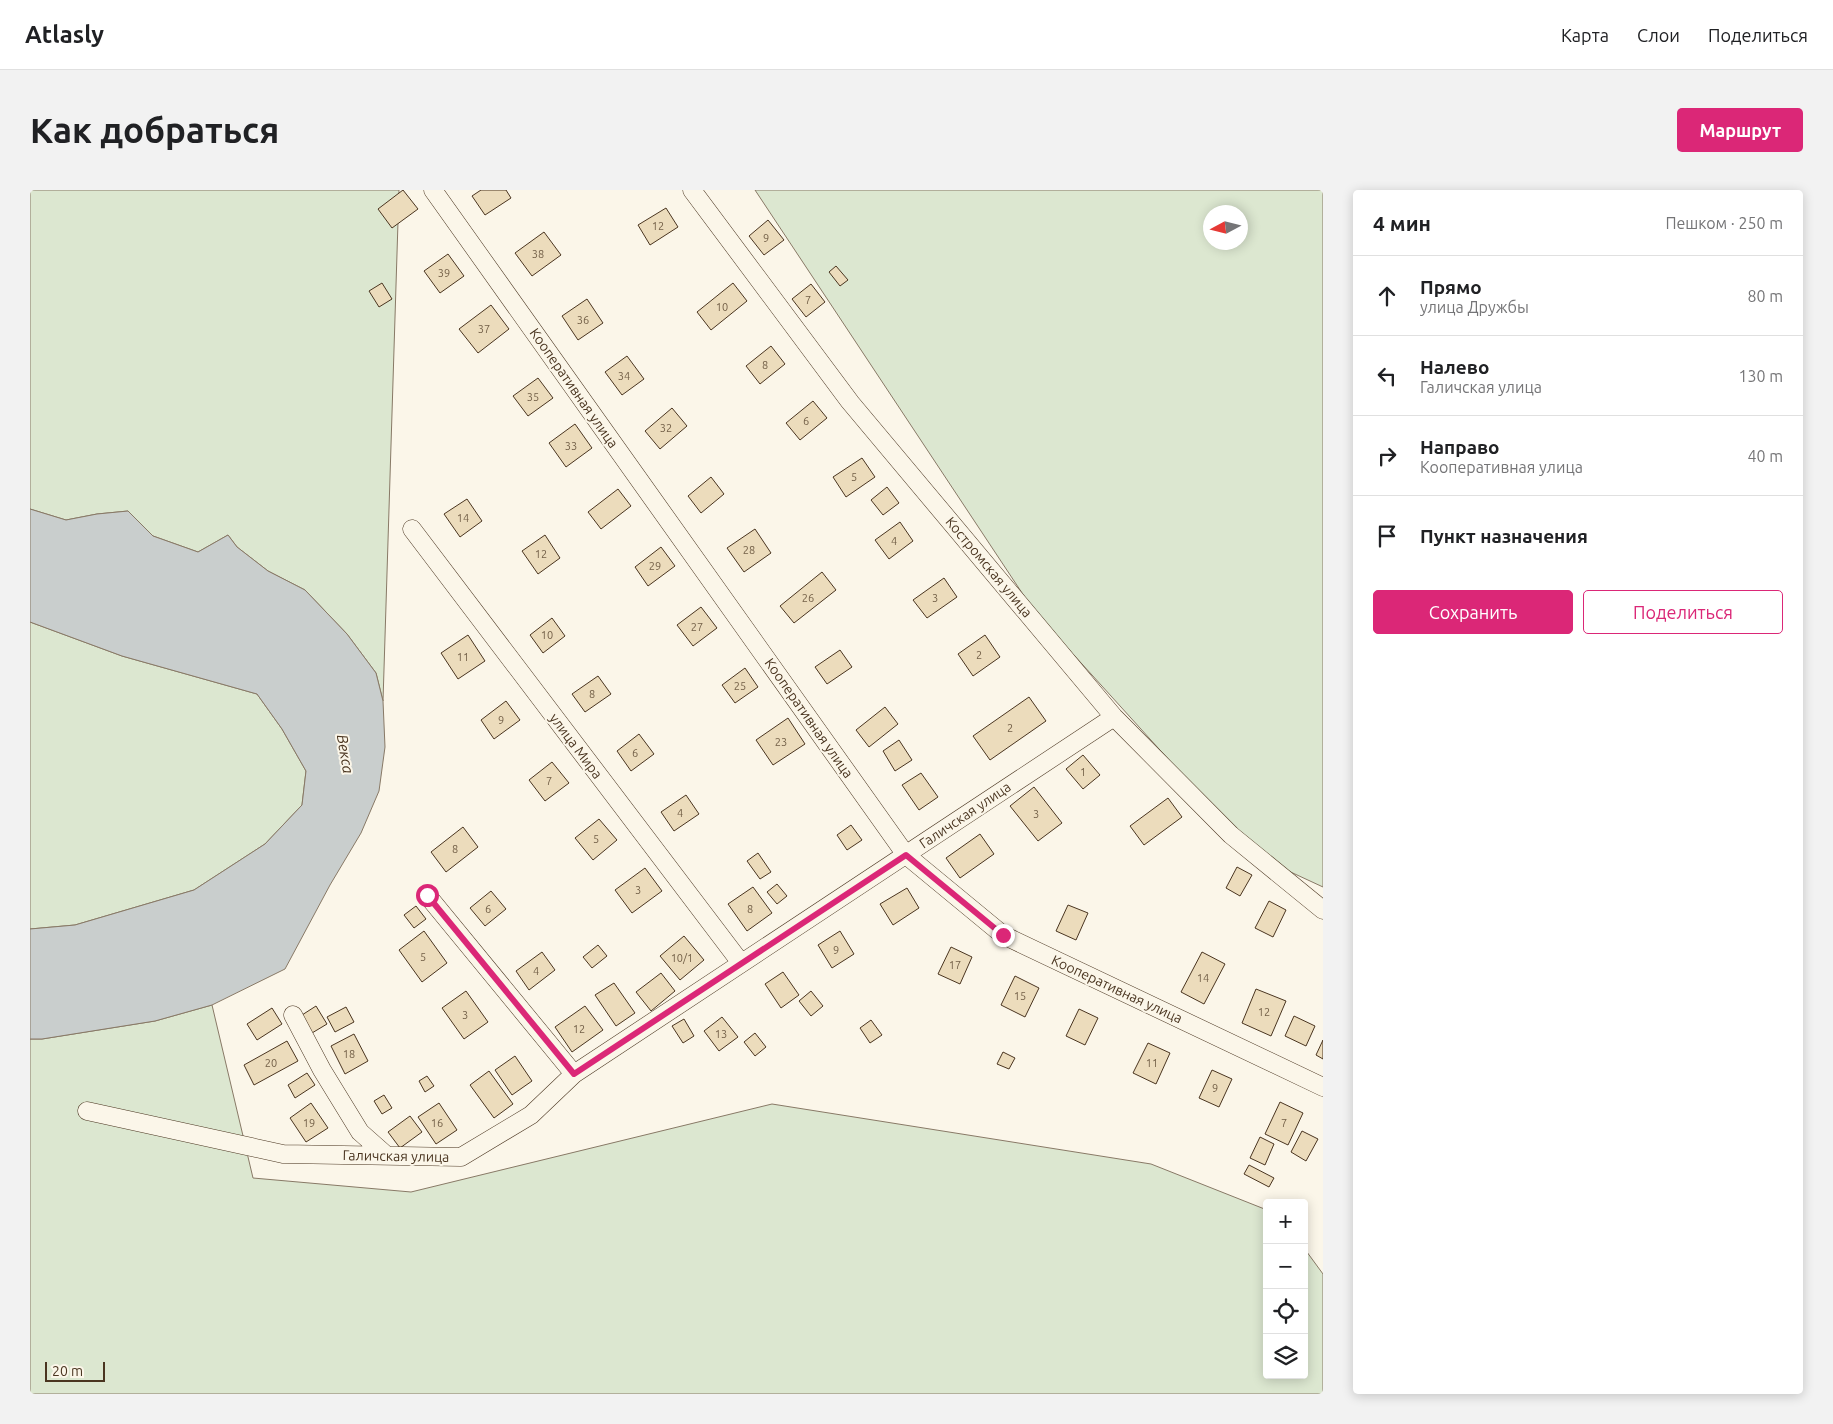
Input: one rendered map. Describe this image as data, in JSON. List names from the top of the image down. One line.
{"streets":{"street":["Кооперативная улица","Костромская улица","улица Мира","Галичская улица"]},"crossings":[["Кооперативная улица","Галичская улица"],["Костромская улица","Галичская улица"],["улица Мира","Галичская улица"]],"water":["Векса"],"house_numbers":["12","9","38","39","7","10","36","37","8","34","35","6","32","33","5","14","4","28","12","29","26","3","27","10","2","11","25","8","9","2","23","6","1","7","4","3","5","8","3","6","8","9","5","10/1","17","4","14","15","12","3","12","13","18","20","11","9","19","16","7"],"scale_bar":"20 m","north":"left","page":{"header":"Atlasly","nav":["Карта","Слои","Поделиться"],"buttons":["Маршрут",["Сохранить","Поделиться"]],"title":"Как добраться","heading":["4 мин","Пешком · 250 m"],"list":[["Прямо","улица Дружбы","80 m"],["Налево","Галичская улица","130 m"],["Направо","Кооперативная улица","40 m"],"Пункт назначения"],"map_buttons":["+","−"],"scale":"20 m"}}
